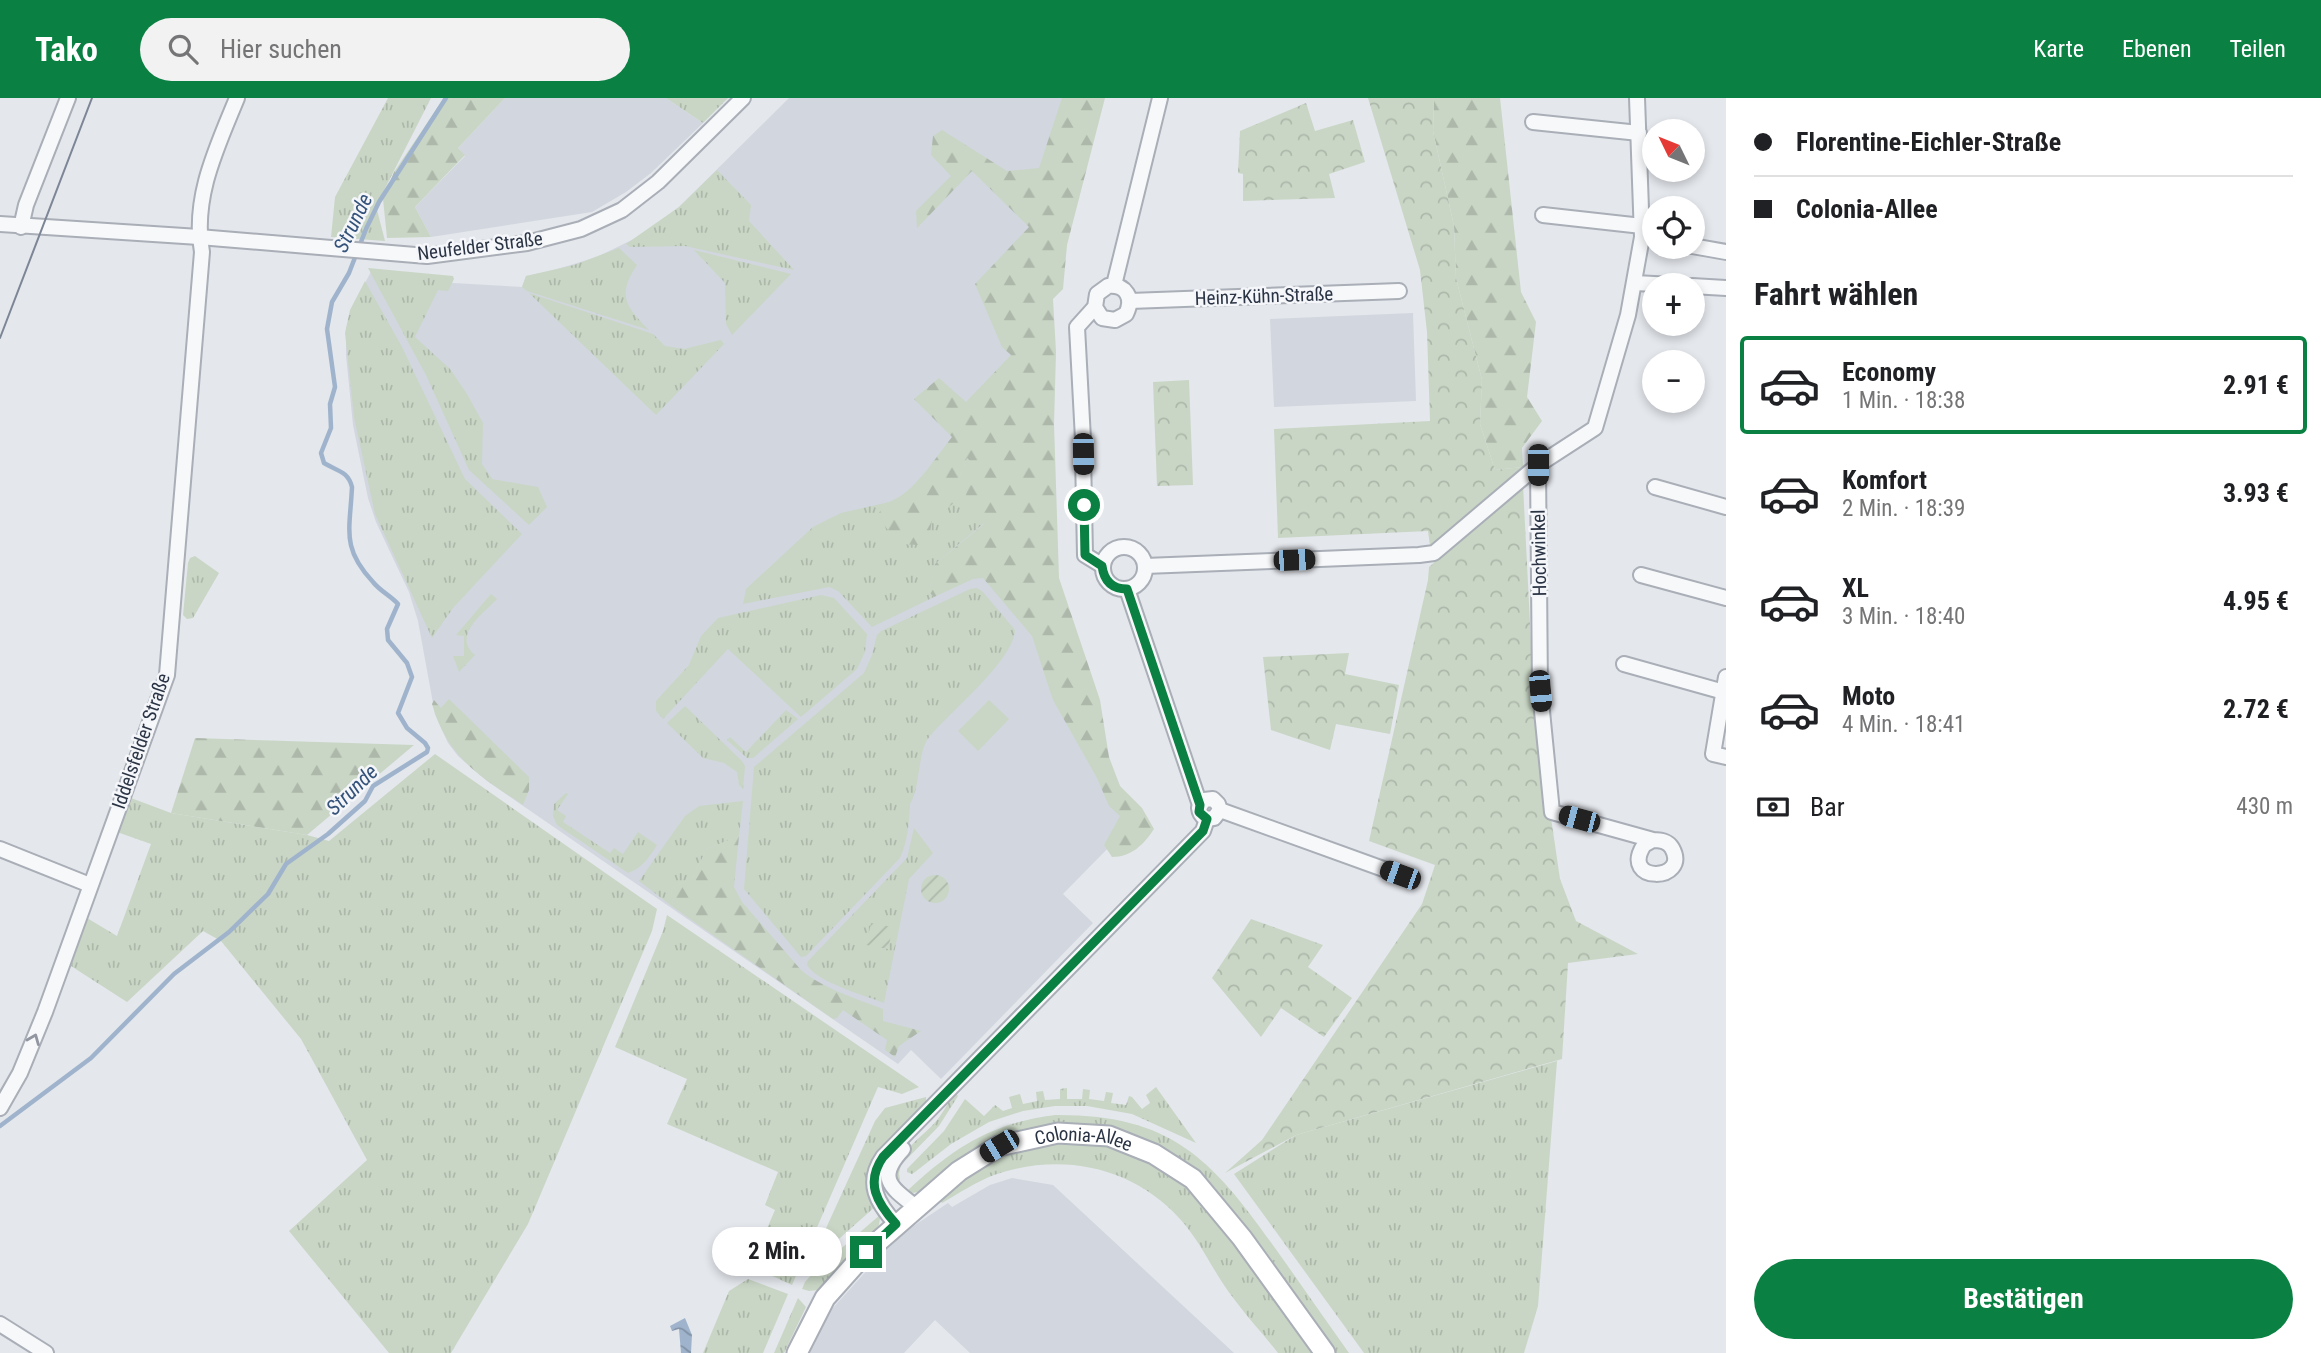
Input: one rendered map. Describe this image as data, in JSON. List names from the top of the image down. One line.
{"streets":{"main road":["Colonia-Allee"],"street":["Neufelder Straße","Heinz-Kühn-Straße","Hochwinkel","Iddelsfelder Straße"]},"crossings":[["Neufelder Straße","Iddelsfelder Straße"]],"water":["Strunde"],"north":"top left","page":{"header":"Tako","search":"Hier suchen","nav":["Karte","Ebenen","Teilen"],"banner":["Florentine-Eichler-Straße","Colonia-Allee"],"map_buttons":["+","−"],"heading":"Fahrt wählen","list":[{"name":"Economy","note":"1 Min. · 18:38","value":"2.91 €"},{"name":"Komfort","note":"2 Min. · 18:39","value":"3.93 €"},{"name":"XL","note":"3 Min. · 18:40","value":"4.95 €"},{"name":"Moto","note":"4 Min. · 18:41","value":"2.72 €"}],"pay":["Bar","430 m"],"bubble":"2 Min.","buttons":"Bestätigen"}}
